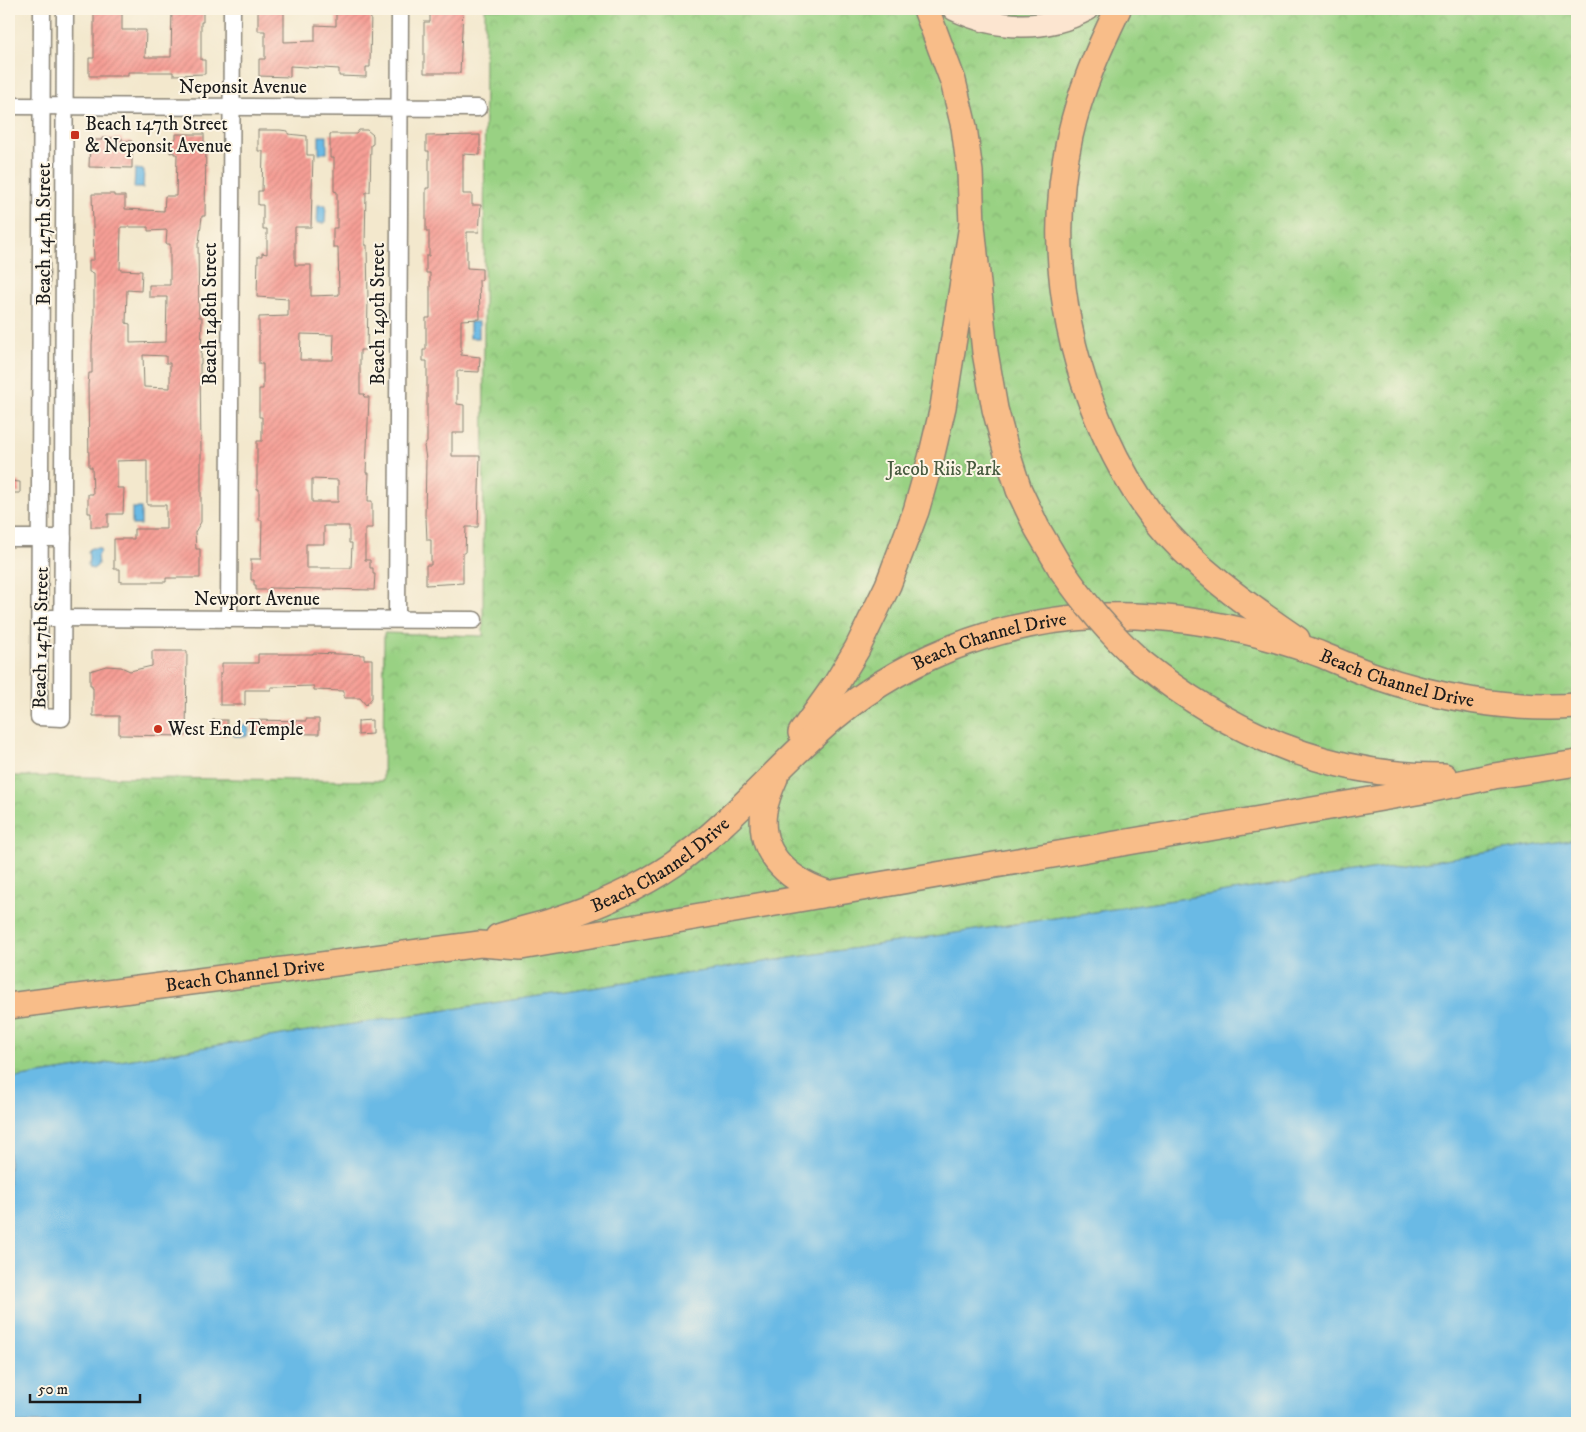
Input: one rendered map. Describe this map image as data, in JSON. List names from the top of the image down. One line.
{"streets":{"main road":["Beach Channel Drive"],"street":["Neponsit Avenue","Beach 147th Street","Beach 148th Street","Beach 149th Street","Newport Avenue"]},"crossings":[["Neponsit Avenue","Beach 147th Street"],["Neponsit Avenue","Beach 148th Street"],["Neponsit Avenue","Beach 149th Street"],["Beach 147th Street","Newport Avenue"],["Beach 148th Street","Newport Avenue"],["Beach 149th Street","Newport Avenue"]],"parks":["Jacob Riis Park"],"places":{"transit":["Beach 147th Street & Neponsit Avenue"],"other":["West End Temple"]},"scale_bar":"50 m"}
